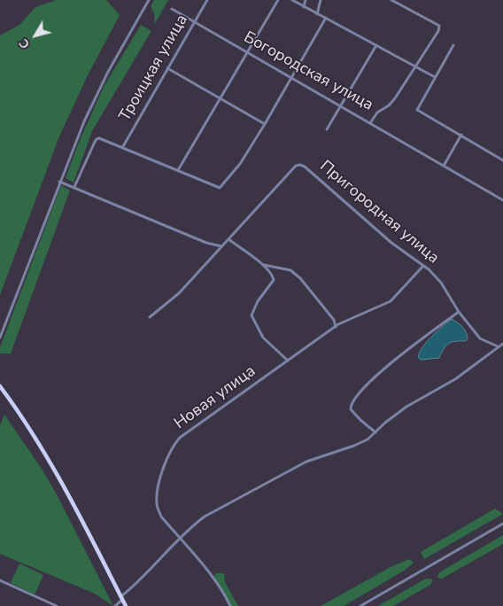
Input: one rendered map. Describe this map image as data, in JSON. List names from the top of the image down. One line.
{"streets":{"street":["Троицкая улица","Богородская улица","Пригородная улица","Новая улица"]},"crossings":[["Троицкая улица","Богородская улица"],["Пригородная улица","Новая улица"]],"north":"bottom left"}
